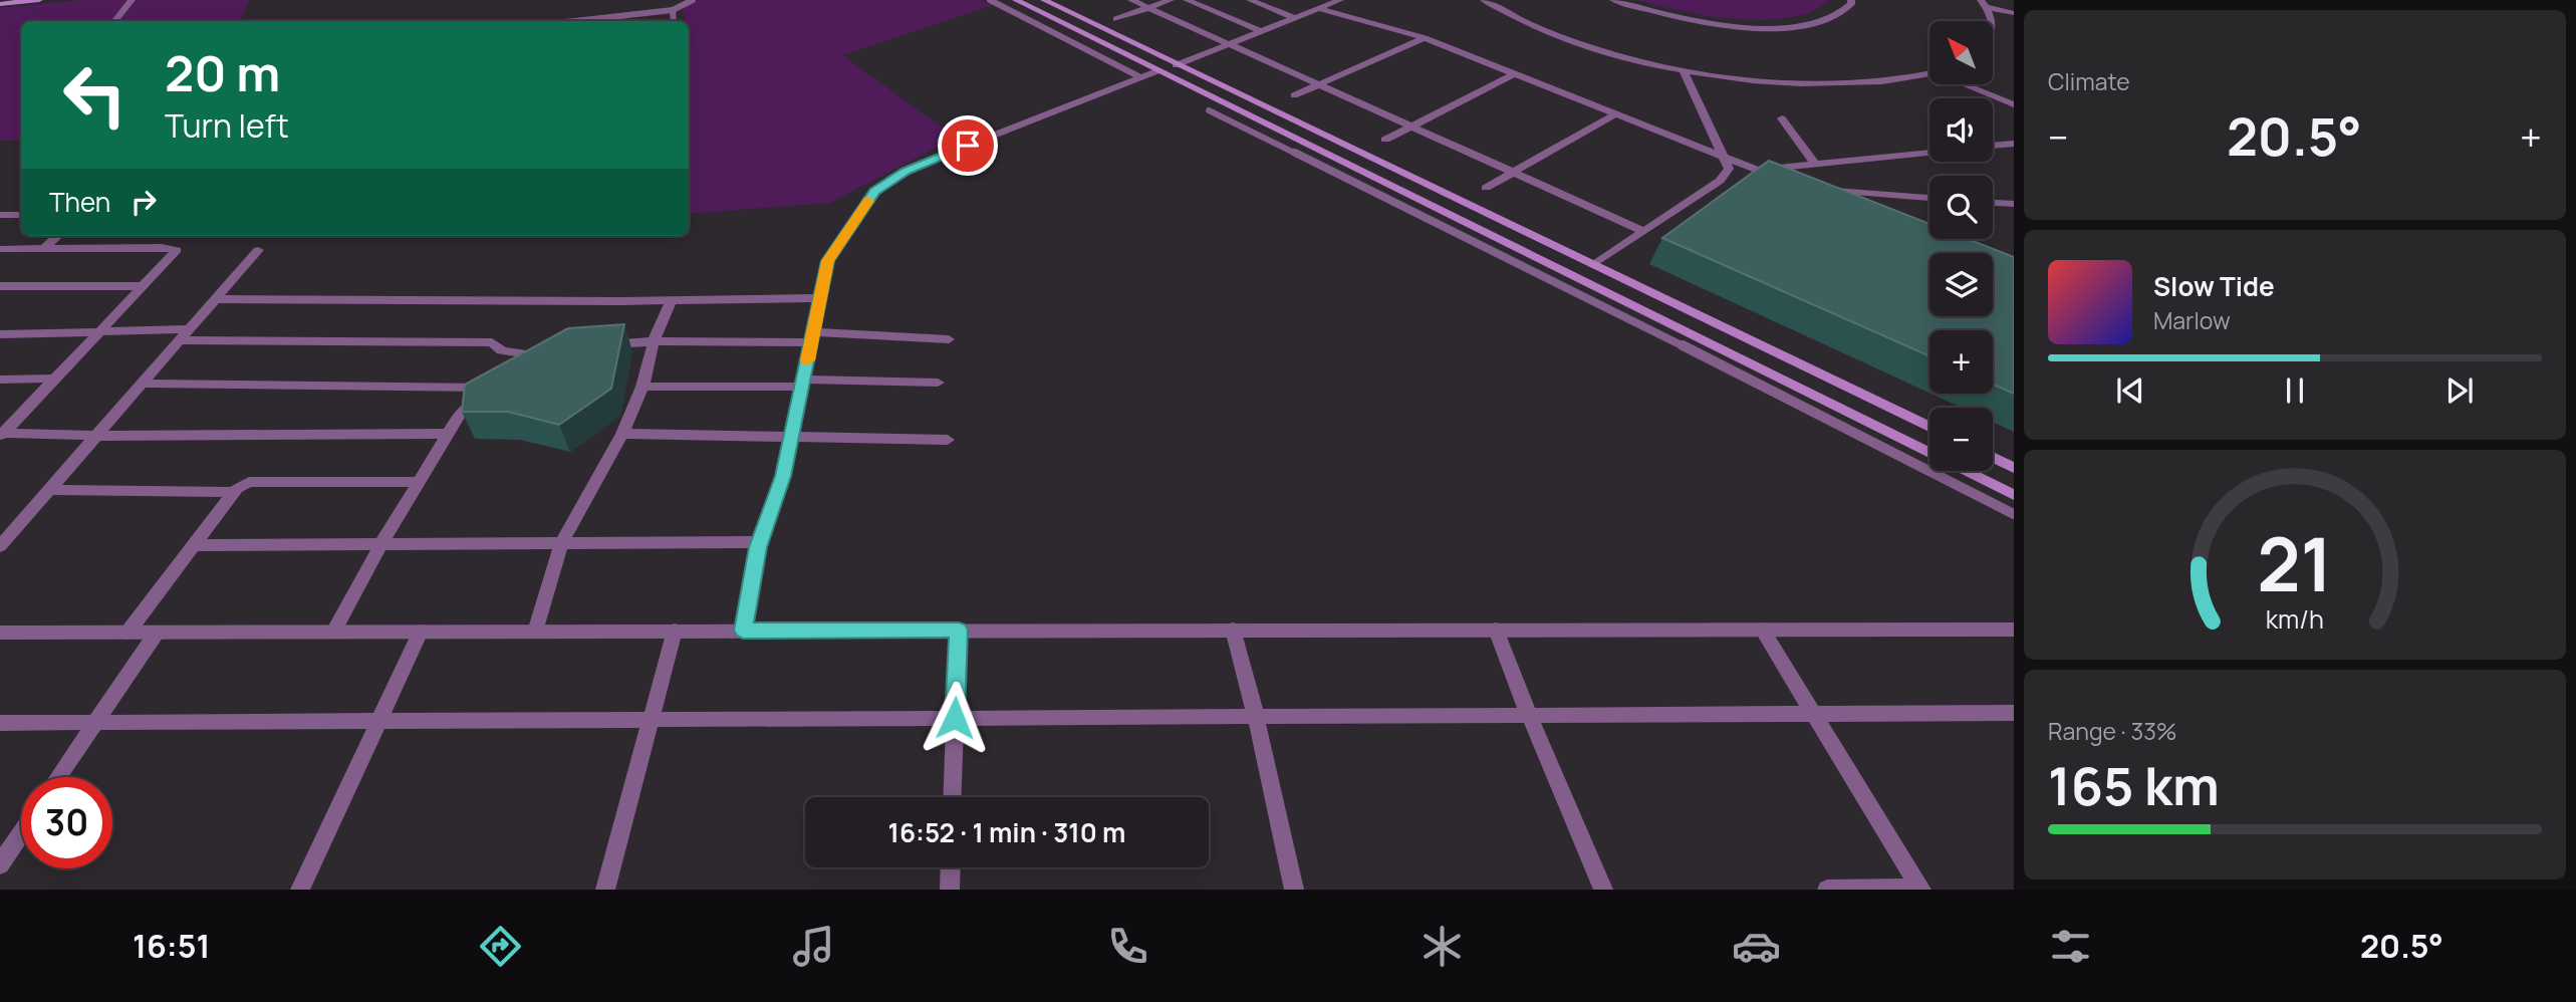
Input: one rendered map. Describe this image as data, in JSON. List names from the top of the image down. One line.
{"north":"top left","page":{"tile":["Climate",["Range · 33%","165 km"]],"map_buttons":["+","−"],"turn":["20 m","Turn left"],"heat":["−","20.5°","+"],"then":"Then","song":["Slow Tide","Marlow"],"limit":"30","trip":"16:52 · 1 min · 310 m","tabs":["16:51","20.5°"],"gauge":["21","km/h"]}}
